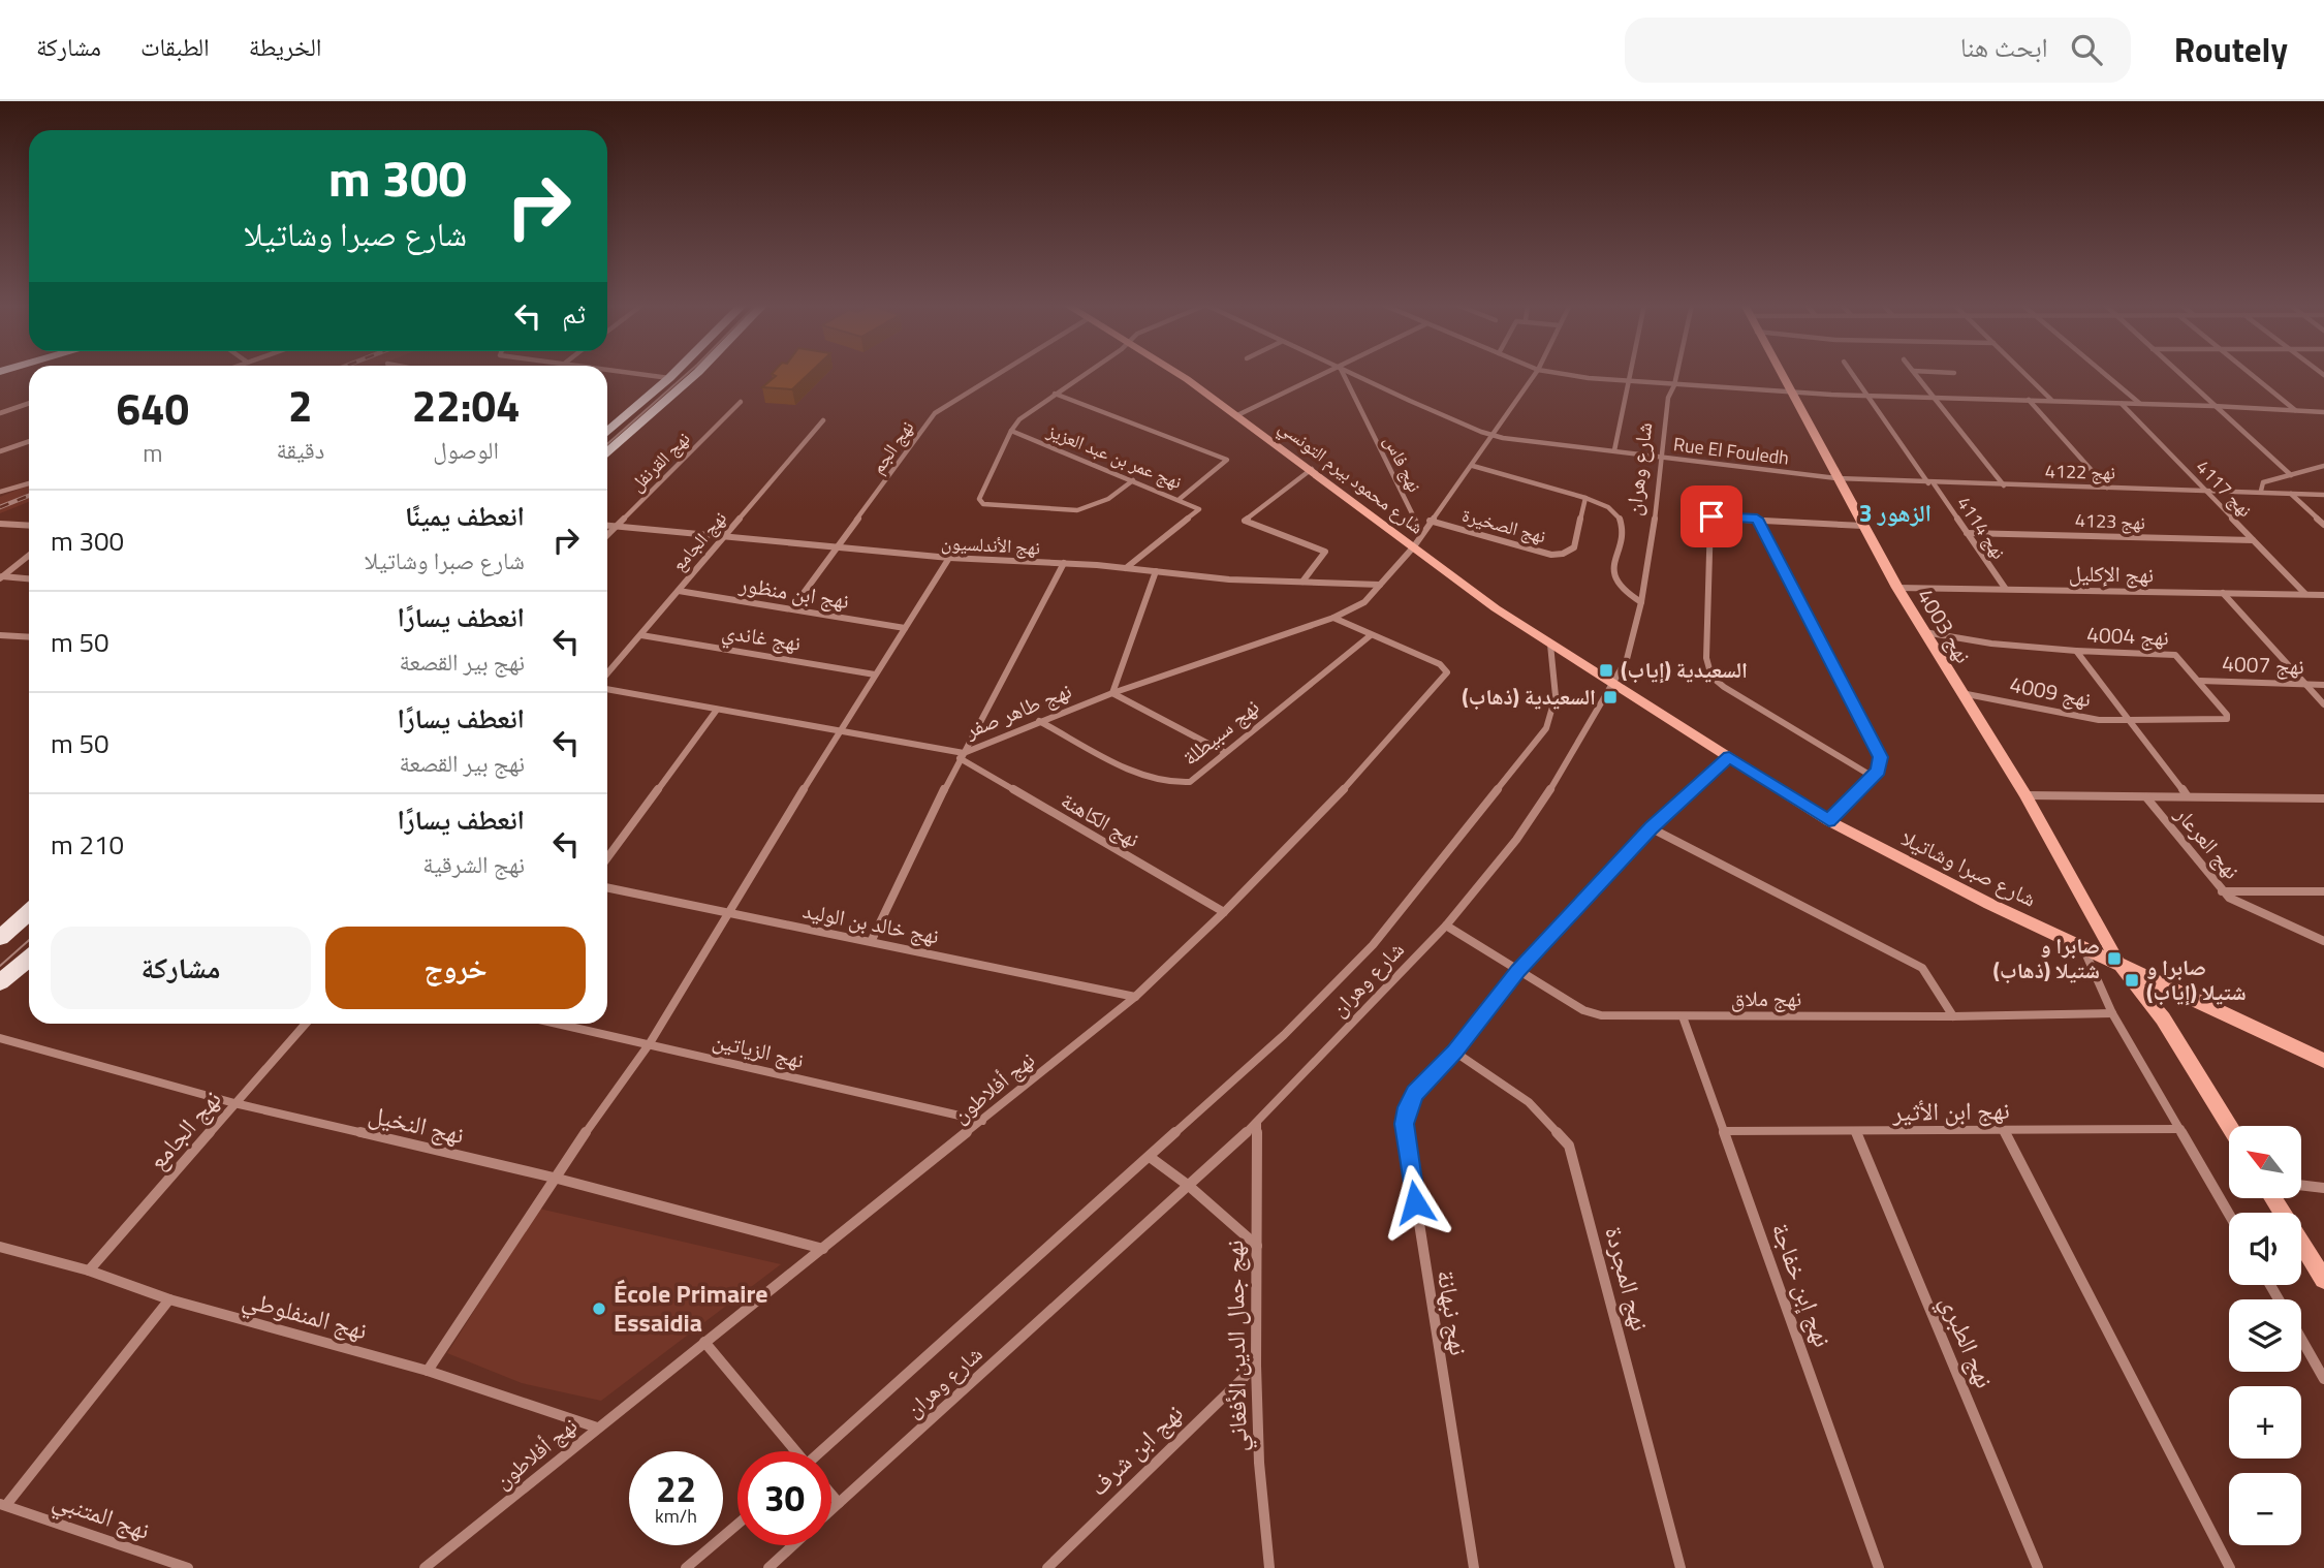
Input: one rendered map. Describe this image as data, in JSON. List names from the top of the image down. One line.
{"streets":{"main road":["شارع محمود بيرم التونسي","نهج 4003","شارع صبرا وشاتيلا"],"street":["نهج الجم","Rue El Fouledh","نهج عمر بن عبد العزيز","نهج القرنفل","نهج فاس","شارع وهران","نهج 4122","نهج 4117","نهج 4123","نهج الصخيرة","نهج 4114","نهج الجامع","نهج الأندلسيون","نهج الإكليل","نهج ابن منظور","نهج 4004","نهج غاندي","نهج 4007","نهج 4009","نهج طاهر صفر","نهج سبيطلة","نهج الكاهنة","نهج العرعار","نهج خالد بن الوليد","نهج ملاق","نهج الزياتين","نهج أفلاطون","نهج ابن الأثير","نهج النخيل","نهج المجردة","نهج إبن خفاجة","نهج نبهانة","نهج المنفلوطي","نهج الطبري","نهج جمال الدين الأفغاني","نهج ابن شرف","نهج المتنبي"]},"crossings":[["نهج الجم","نهج الأندلسيون"],["نهج الجم","نهج ابن منظور"],["Rue El Fouledh","شارع وهران"],["Rue El Fouledh","نهج 4122"],["Rue El Fouledh","نهج 4003"],["Rue El Fouledh","نهج طاهر صفر"],["نهج عمر بن عبد العزيز","نهج الأندلسيون"],["نهج القرنفل","نهج الأندلسيون"],["نهج فاس","نهج طاهر صفر"],["شارع وهران","شارع محمود بيرم التونسي"],["شارع وهران","شارع صبرا وشاتيلا"],["شارع وهران","نهج ملاق"],["شارع وهران","نهج جمال الدين الأفغاني"],["نهج 4122","نهج 4117"],["نهج 4122","نهج 4114"],["نهج 4122","نهج 4003"],["شارع محمود بيرم التونسي","نهج طاهر صفر"],["شارع محمود بيرم التونسي","شارع صبرا وشاتيلا"],["نهج 4117","نهج 4123"],["نهج 4117","نهج الإكليل"],["نهج 4123","نهج 4114"],["نهج الصخيرة","نهج طاهر صفر"],["نهج 4114","نهج الإكليل"],["نهج الجامع","نهج الأندلسيون"],["نهج الجامع","نهج ابن منظور"],["نهج الجامع","نهج غاندي"],["نهج الجامع","نهج النخيل"],["نهج الجامع","نهج المنفلوطي"],["نهج الأندلسيون","نهج طاهر صفر"],["نهج الإكليل","نهج 4003"],["نهج 4003","نهج 4009"],["نهج 4003","شارع صبرا وشاتيلا"],["نهج 4004","نهج 4007"],["نهج 4004","نهج 4009"],["نهج طاهر صفر","نهج سبيطلة"],["نهج طاهر صفر","نهج الكاهنة"],["نهج طاهر صفر","نهج أفلاطون"],["نهج سبيطلة","نهج أفلاطون"],["نهج الكاهنة","نهج أفلاطون"],["شارع صبرا وشاتيلا","نهج نبهانة"],["نهج خالد بن الوليد","نهج أفلاطون"],["نهج ملاق","نهج إبن خفاجة"],["نهج ملاق","نهج نبهانة"],["نهج الزياتين","نهج أفلاطون"],["نهج أفلاطون","نهج النخيل"],["نهج أفلاطون","نهج المنفلوطي"],["نهج ابن الأثير","نهج إبن خفاجة"],["نهج ابن الأثير","نهج الطبري"],["نهج المجردة","نهج نبهانة"],["نهج جمال الدين الأفغاني","نهج ابن شرف"]],"districts":["الزهور 3"],"places":{"transit":["السعيدية (إياب)","السعيدية (ذهاب)","صابرا و شتيلا (ذهاب)","صابرا و شتيلا (إياب)"],"other":["École Primaire Essaidia"]},"north":"top left","page":{"header":"Routely","search":"ابحث هنا","nav":["الخريطة","الطبقات","مشاركة"],"turn":["300 m","شارع صبرا وشاتيلا"],"then":"ثم","eta":["22:04","الوصول","2","دقيقة","640","m"],"list":[{"name":"انعطف يمينًا","note":"شارع صبرا وشاتيلا","value":"300 m"},{"name":"انعطف يسارًا","note":"نهج بير القصعة","value":"50 m"},{"name":"انعطف يسارًا","note":"نهج بير القصعة","value":"50 m"},{"name":"انعطف يسارًا","note":"نهج الشرقية","value":"210 m"}],"buttons":["خروج","مشاركة"],"map_buttons":["+","−"],"speed":"22 km/h","limit":"30"}}
